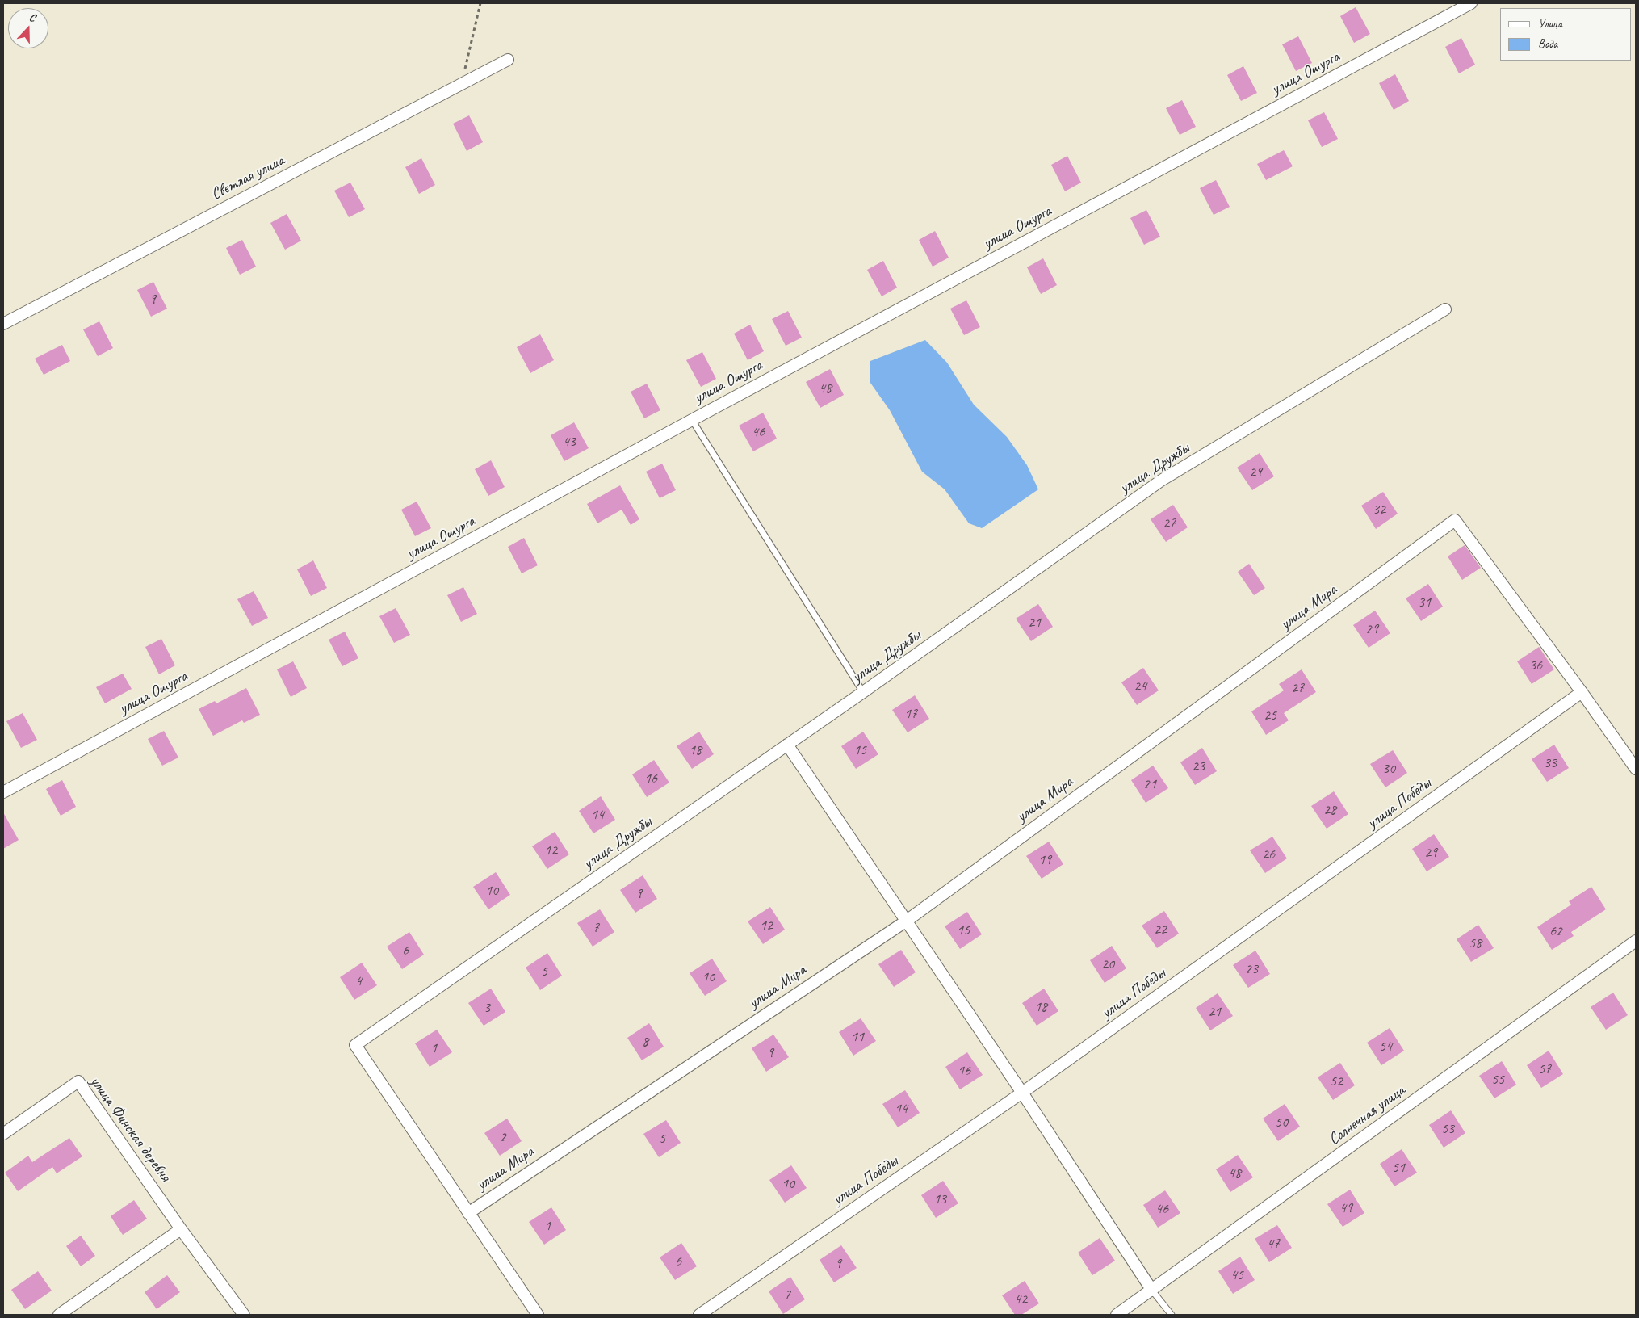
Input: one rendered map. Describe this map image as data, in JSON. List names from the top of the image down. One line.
{"streets":{"street":["улица Ошурга","Светлая улица","улица Дружбы","улица Мира","улица Победы","Солнечная улица","улица Финская деревня"]},"crossings":[["улица Дружбы","улица Мира"],["улица Мира","улица Победы"]],"house_numbers":["9","48","46","43","29","32","27","31","21","29","36","24","27","17","25","18","15","33","23","30","16","21","28","14","12","29","26","19","10","9","12","7","22","15","62","58","6","20","23","5","10","4","18","3","21","11","8","54","1","9","57","16","55","52","14","50","53","2","5","51","48","10","13","49","46","1","47","6","9","45","7","42"],"legend":["Улица","Вода"],"north":"top"}
